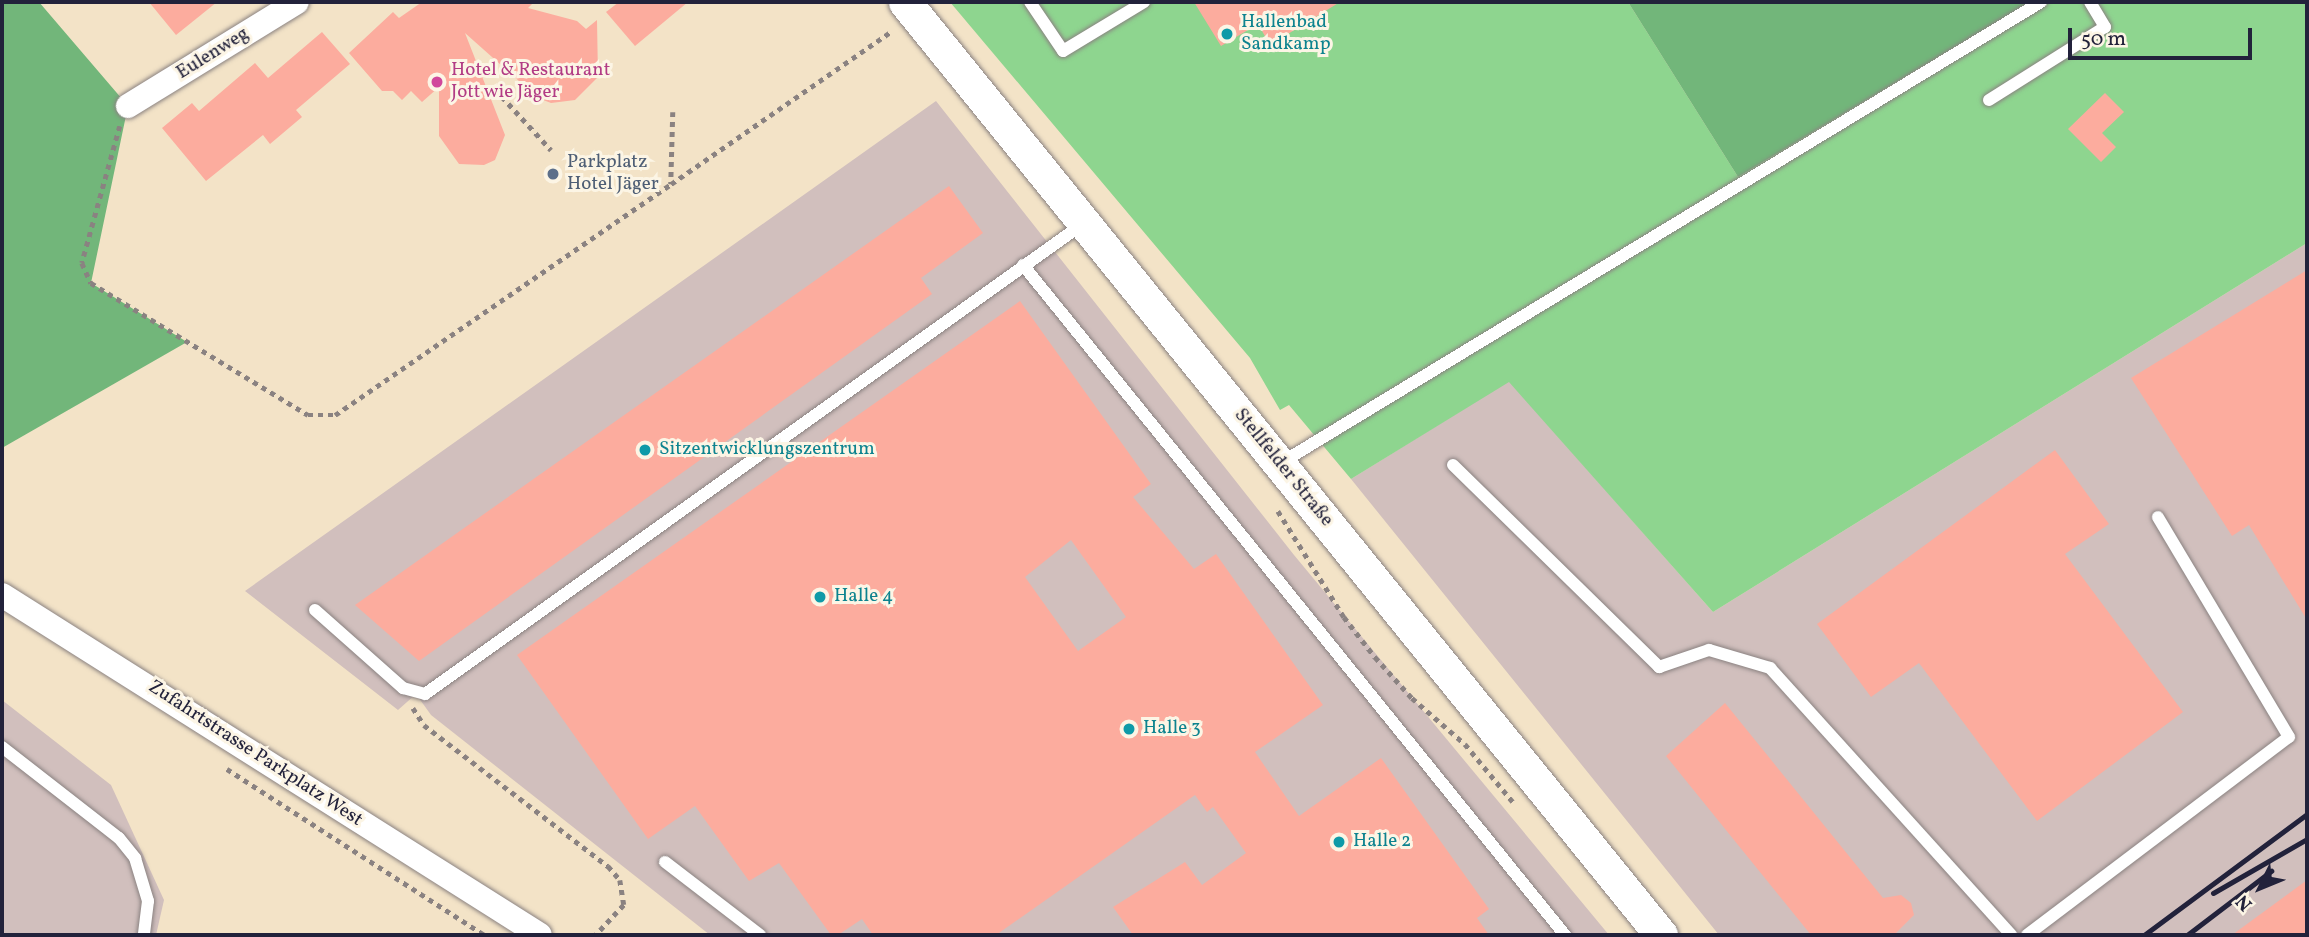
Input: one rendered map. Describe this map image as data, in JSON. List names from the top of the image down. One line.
{"streets":{"street":["Eulenweg","Stellfelder Straße","Zufahrtstrasse Parkplatz West"]},"places":["Hallenbad Sandkamp","Hotel & Restaurant Jott wie Jäger","Parkplatz Hotel Jäger","Sitzentwicklungszentrum","Halle 4","Halle 3","Halle 2"],"scale_bar":"50 m","north":"bottom left"}
